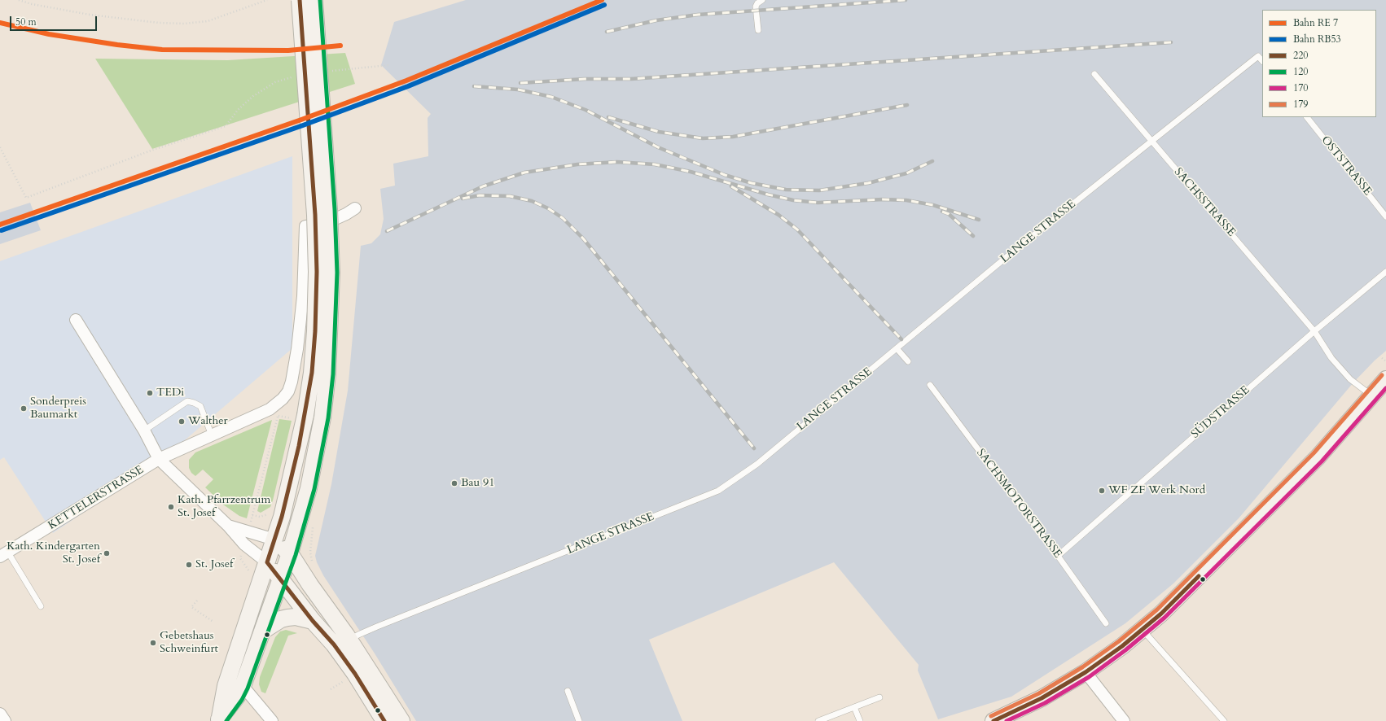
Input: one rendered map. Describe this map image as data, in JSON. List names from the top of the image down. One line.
{"streets":{"street":["KETTELERSTRASSE"],"lane":["OSTSTRASSE","SACHSSTRASSE","LANGE STRASSE","SÜDSTRASSE","SACHSMOTORSTRASSE"]},"crossings":[["SACHSSTRASSE","LANGE STRASSE"],["SACHSSTRASSE","SÜDSTRASSE"],["SÜDSTRASSE","SACHSMOTORSTRASSE"]],"places":["TEDi","Sonderpreis Baumarkt","Walther","Bau 91","WF ZF Werk Nord","Kath. Pfarrzentrum St. Josef","Kath. Kindergarten St. Josef","St. Josef","Gebetshaus Schweinfurt"],"lines":["transit line 220","transit line 120","rail line RB53","transit line 179","transit line 170"],"legend":["Bahn RE 7","Bahn RB53","220","120","170","179"],"scale_bar":"50 m"}
